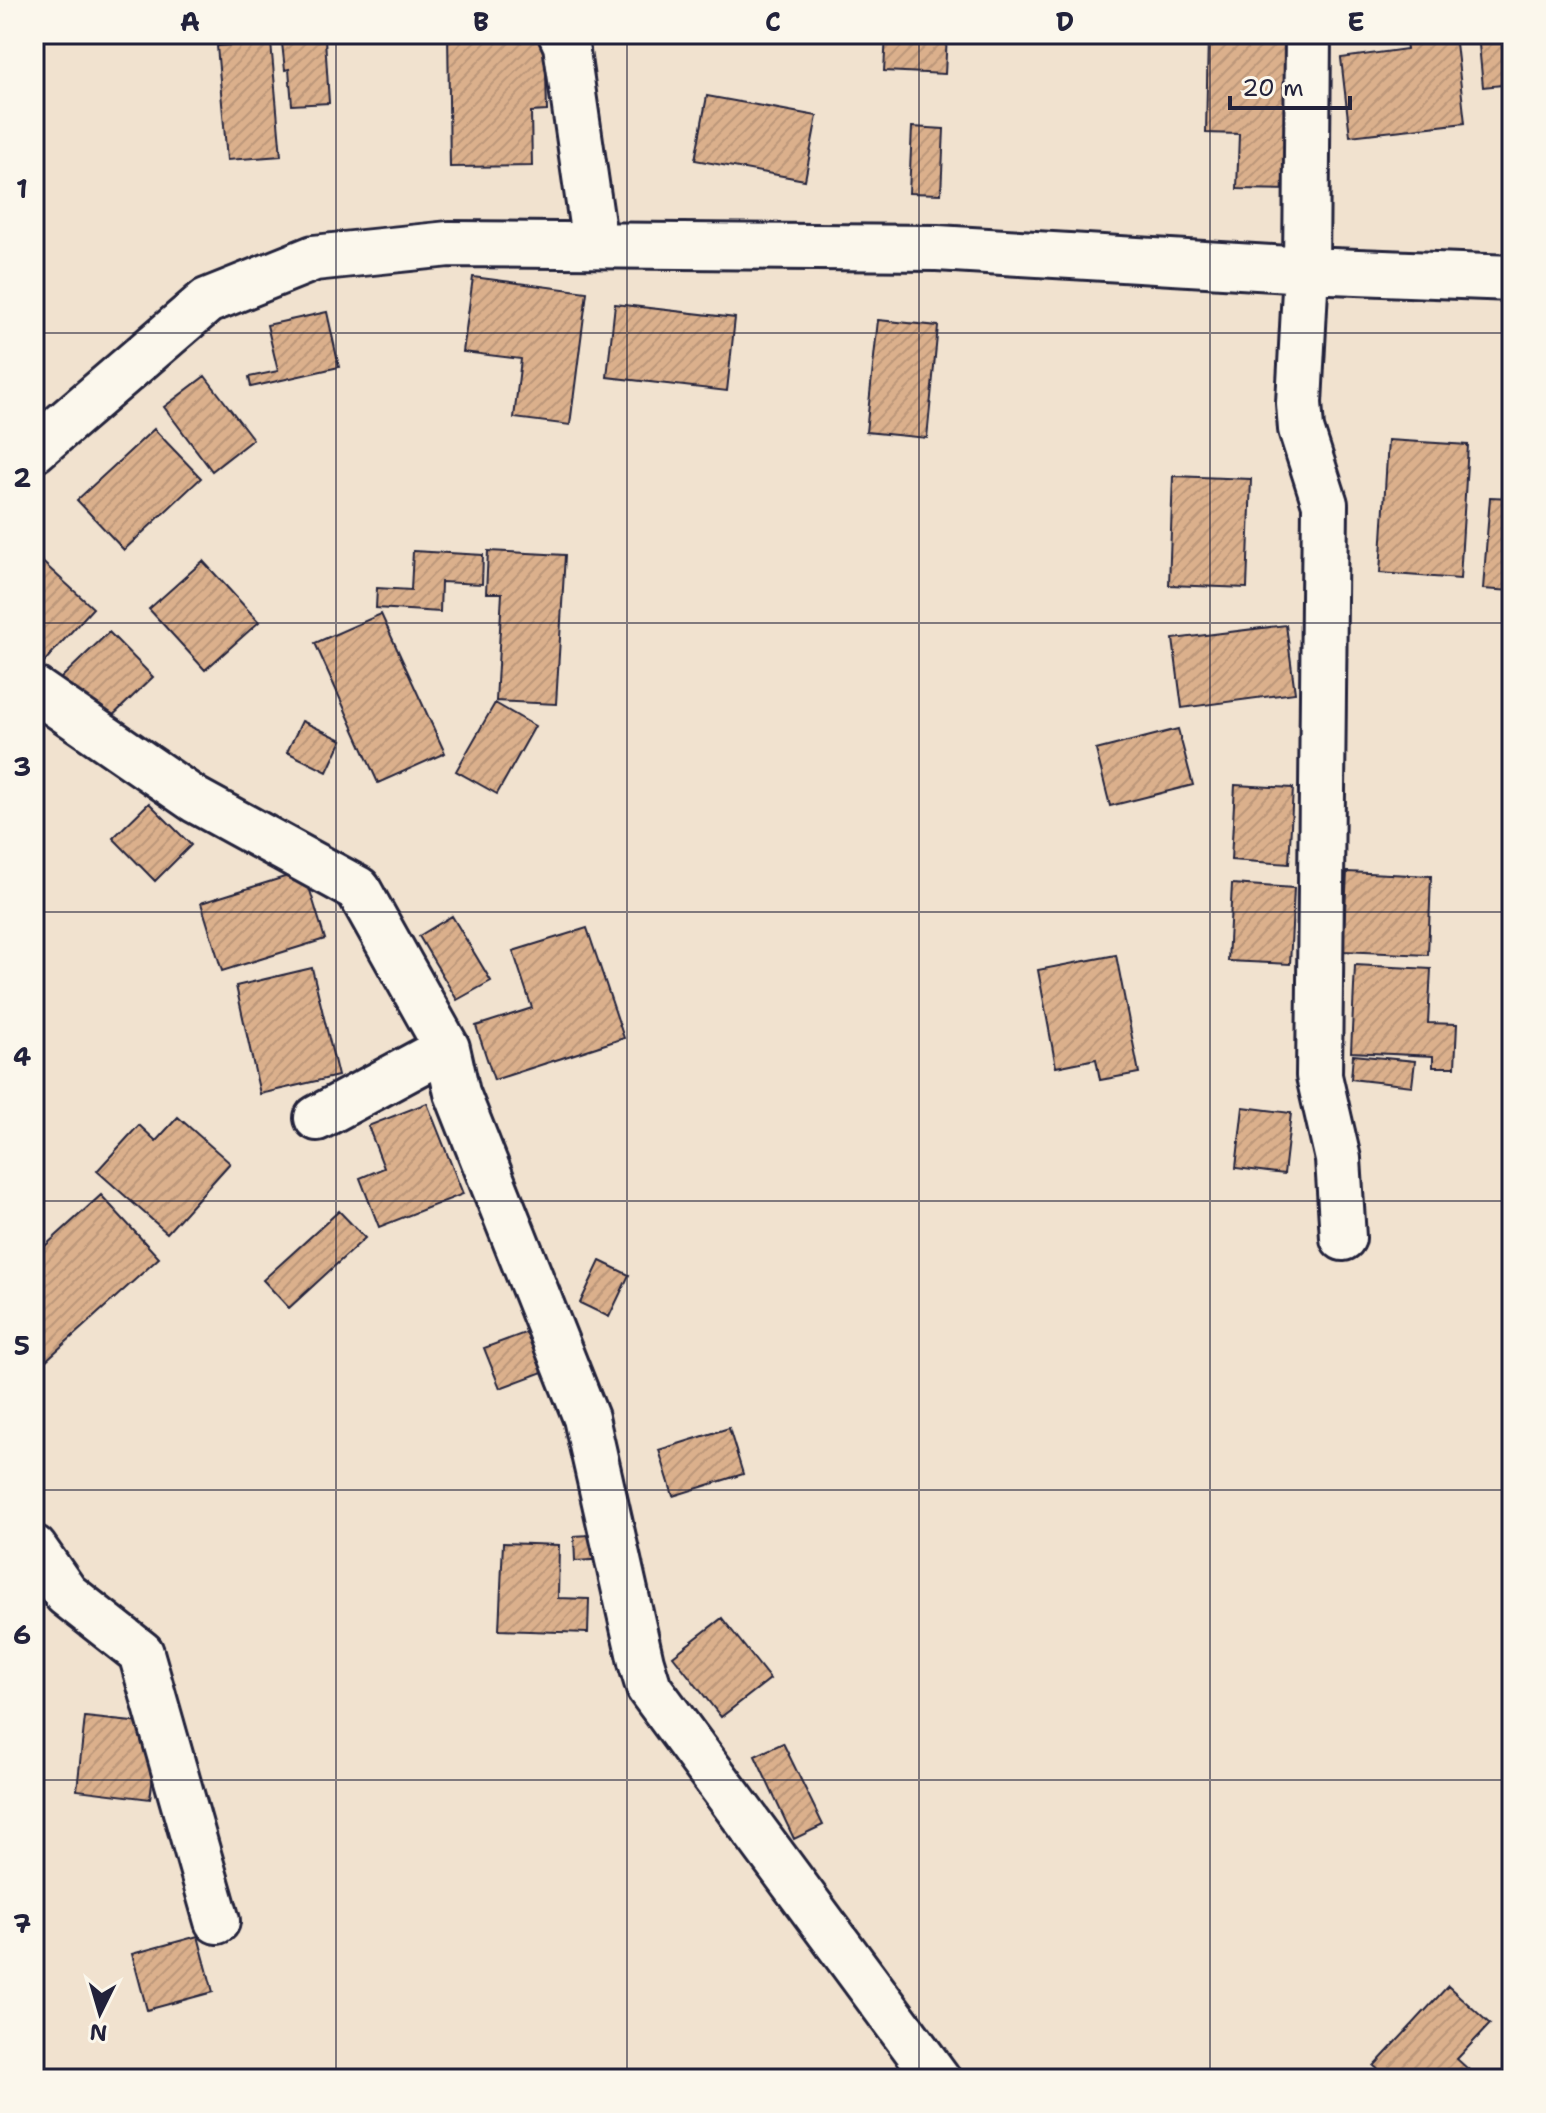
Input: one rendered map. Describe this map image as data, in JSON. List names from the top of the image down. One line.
{"scale_bar":"20 m","north":"bottom","grid":{"columns":["A","B","C","D","E"],"rows":["1","2","3","4","5","6","7"]}}
